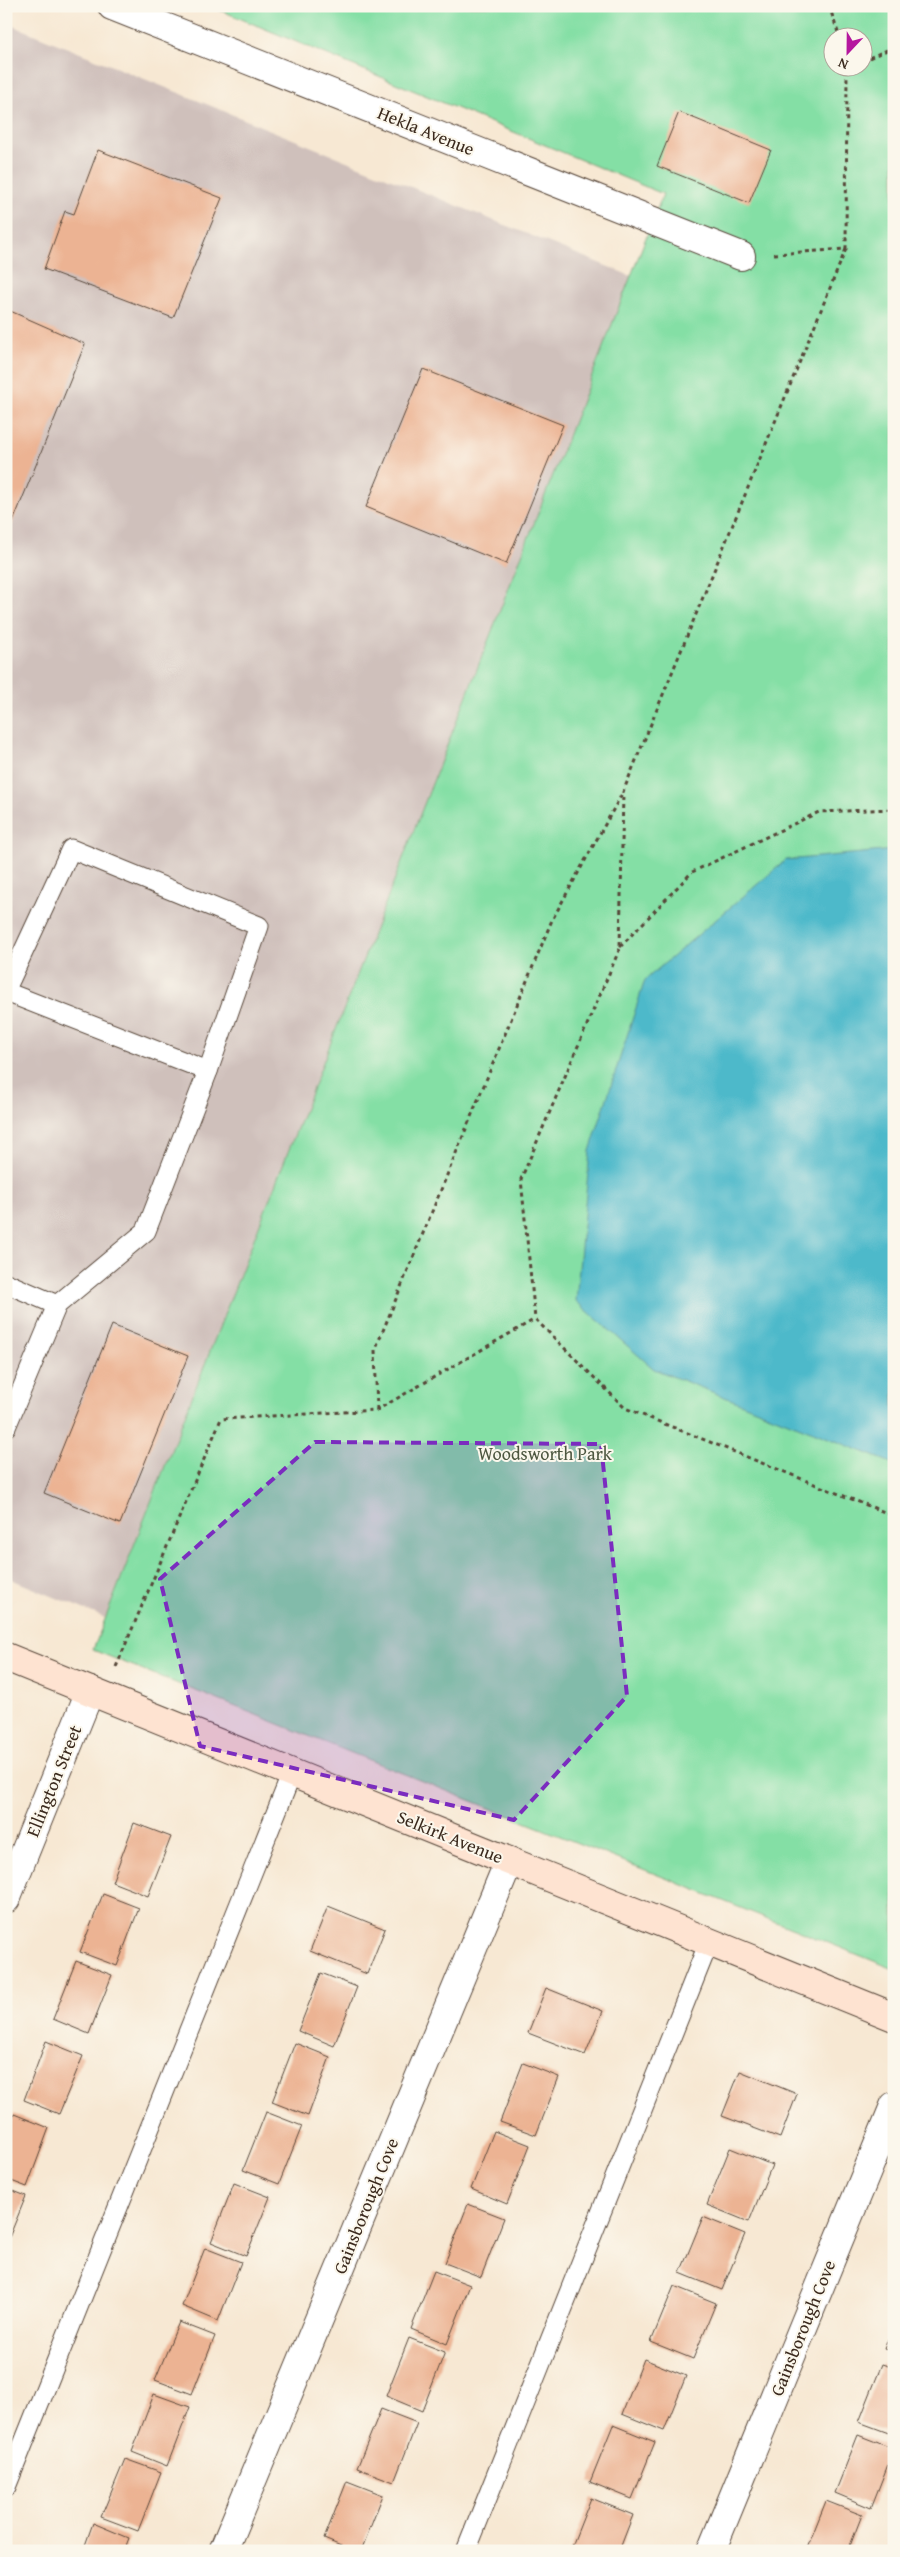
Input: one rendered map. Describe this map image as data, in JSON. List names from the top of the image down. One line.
{"streets":{"street":["Hekla Avenue","Ellington Street","Selkirk Avenue","Gainsborough Cove"]},"crossings":[["Ellington Street","Selkirk Avenue"],["Selkirk Avenue","Gainsborough Cove"]],"parks":["Woodsworth Park"],"north":"bottom"}
